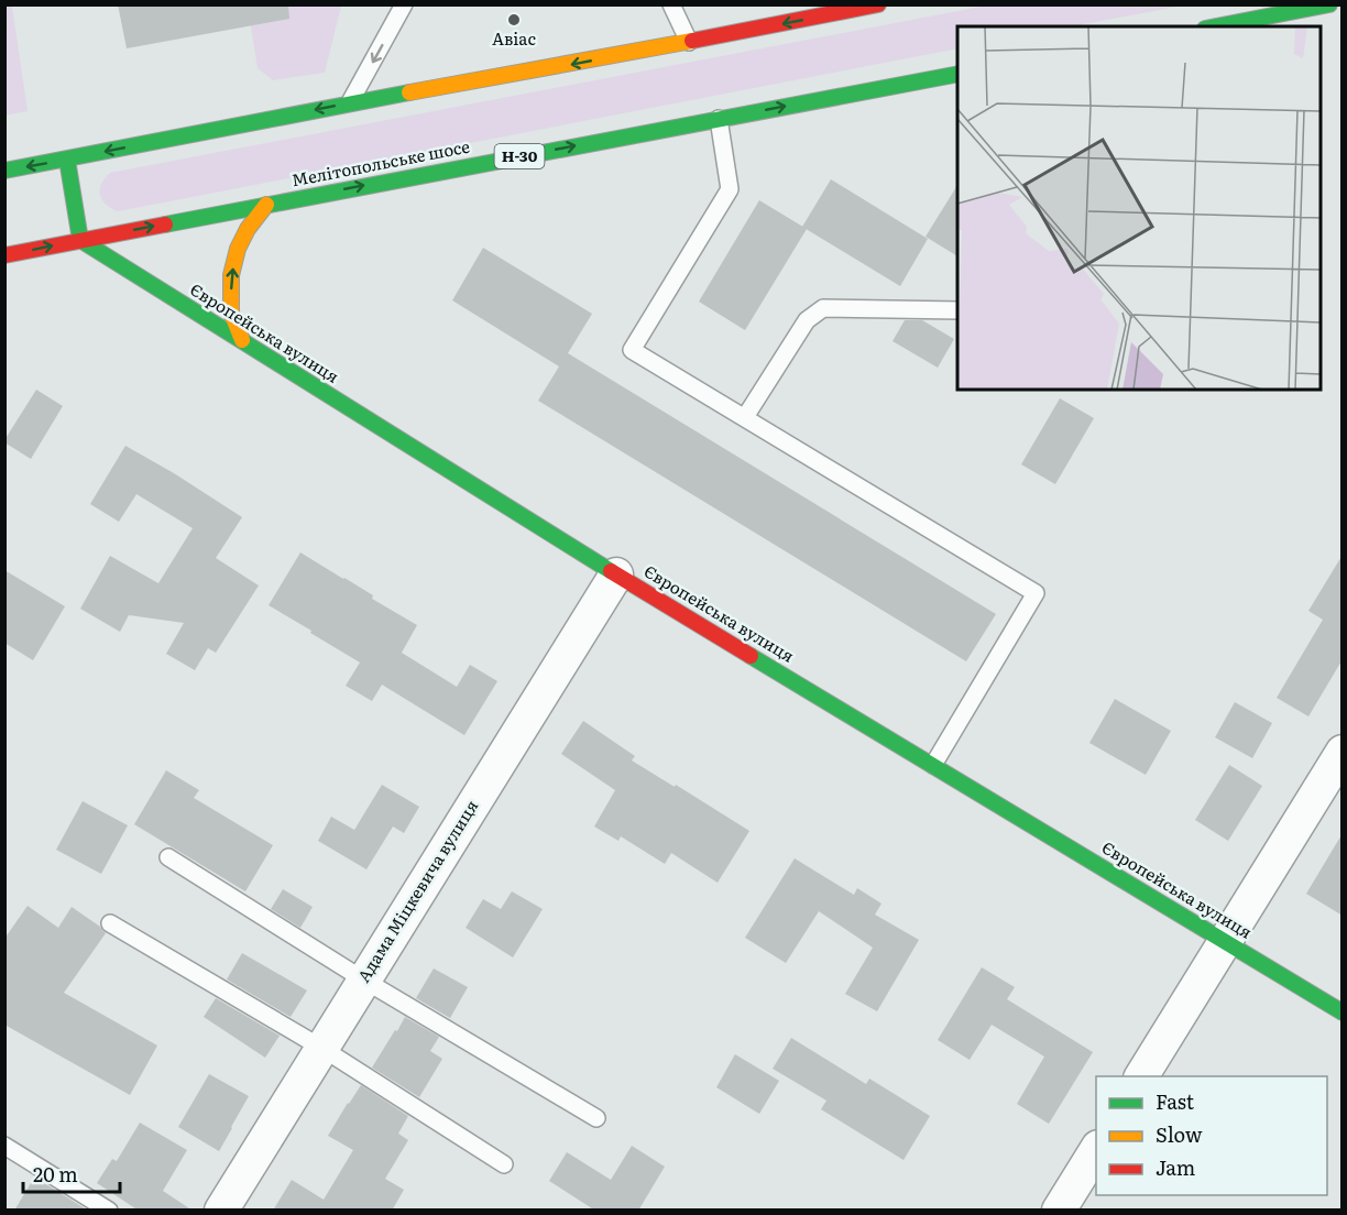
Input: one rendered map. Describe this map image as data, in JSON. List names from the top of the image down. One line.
{"streets":{"main road":["Н-30","Мелітопольське шосе","Європейська вулиця"],"street":["Адама Міцкевича вулиця"]},"crossings":[["Мелітопольське шосе","Європейська вулиця"],["Європейська вулиця","Адама Міцкевича вулиця"]],"places":["Авіас"],"legend":["Fast","Slow","Jam"],"scale_bar":"20 m"}
